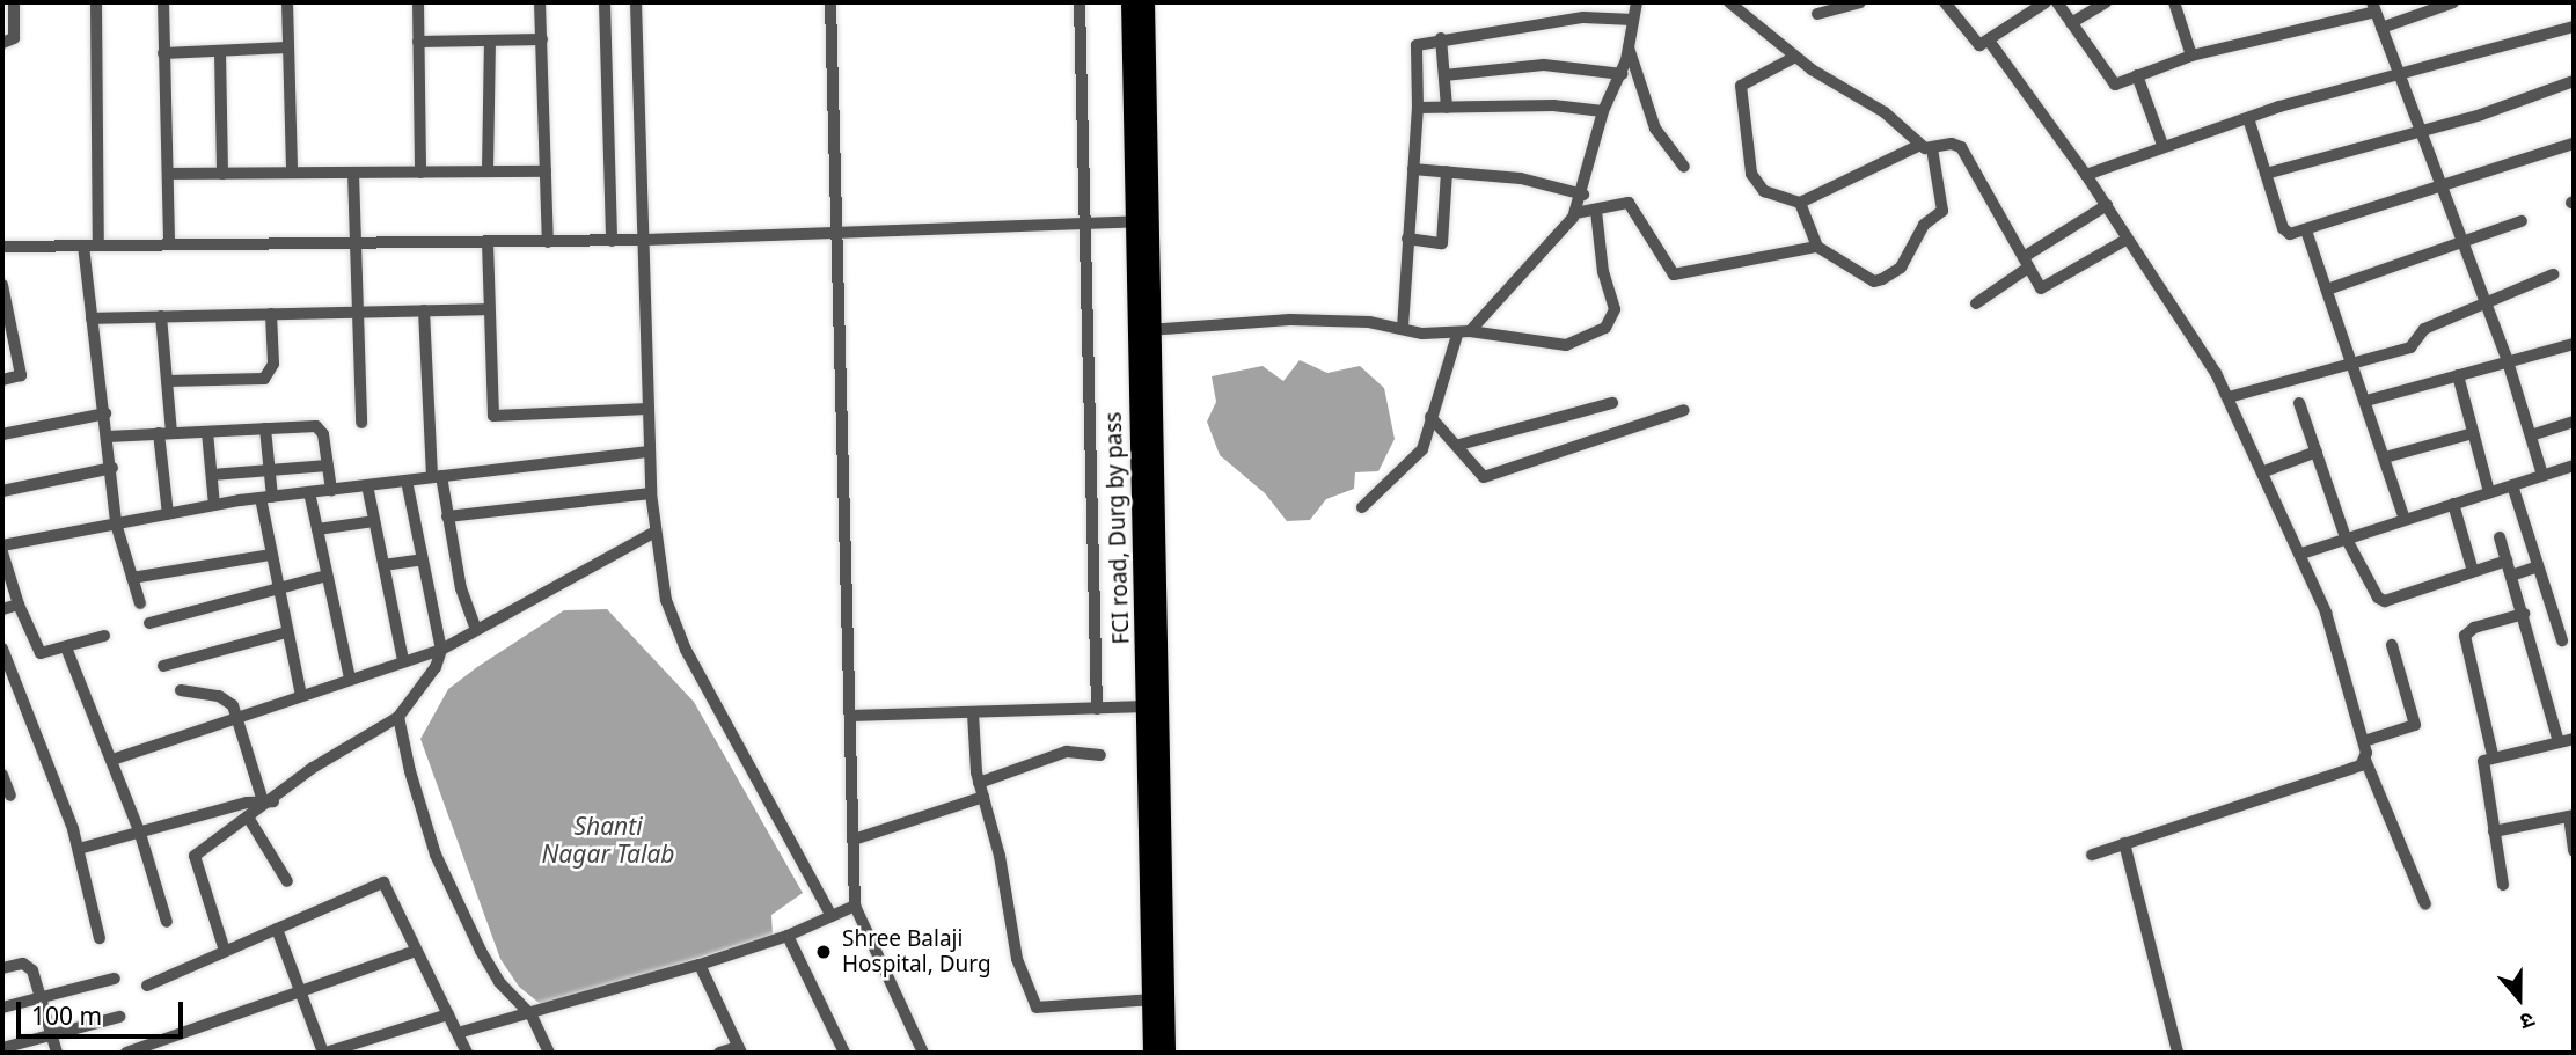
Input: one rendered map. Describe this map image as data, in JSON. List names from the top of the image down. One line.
{"streets":{"main road":["FCI road, Durg by pass"]},"water":["Shanti Nagar Talab"],"places":["Shree Balaji Hospital, Durg"],"scale_bar":"100 m","north":"bottom"}
